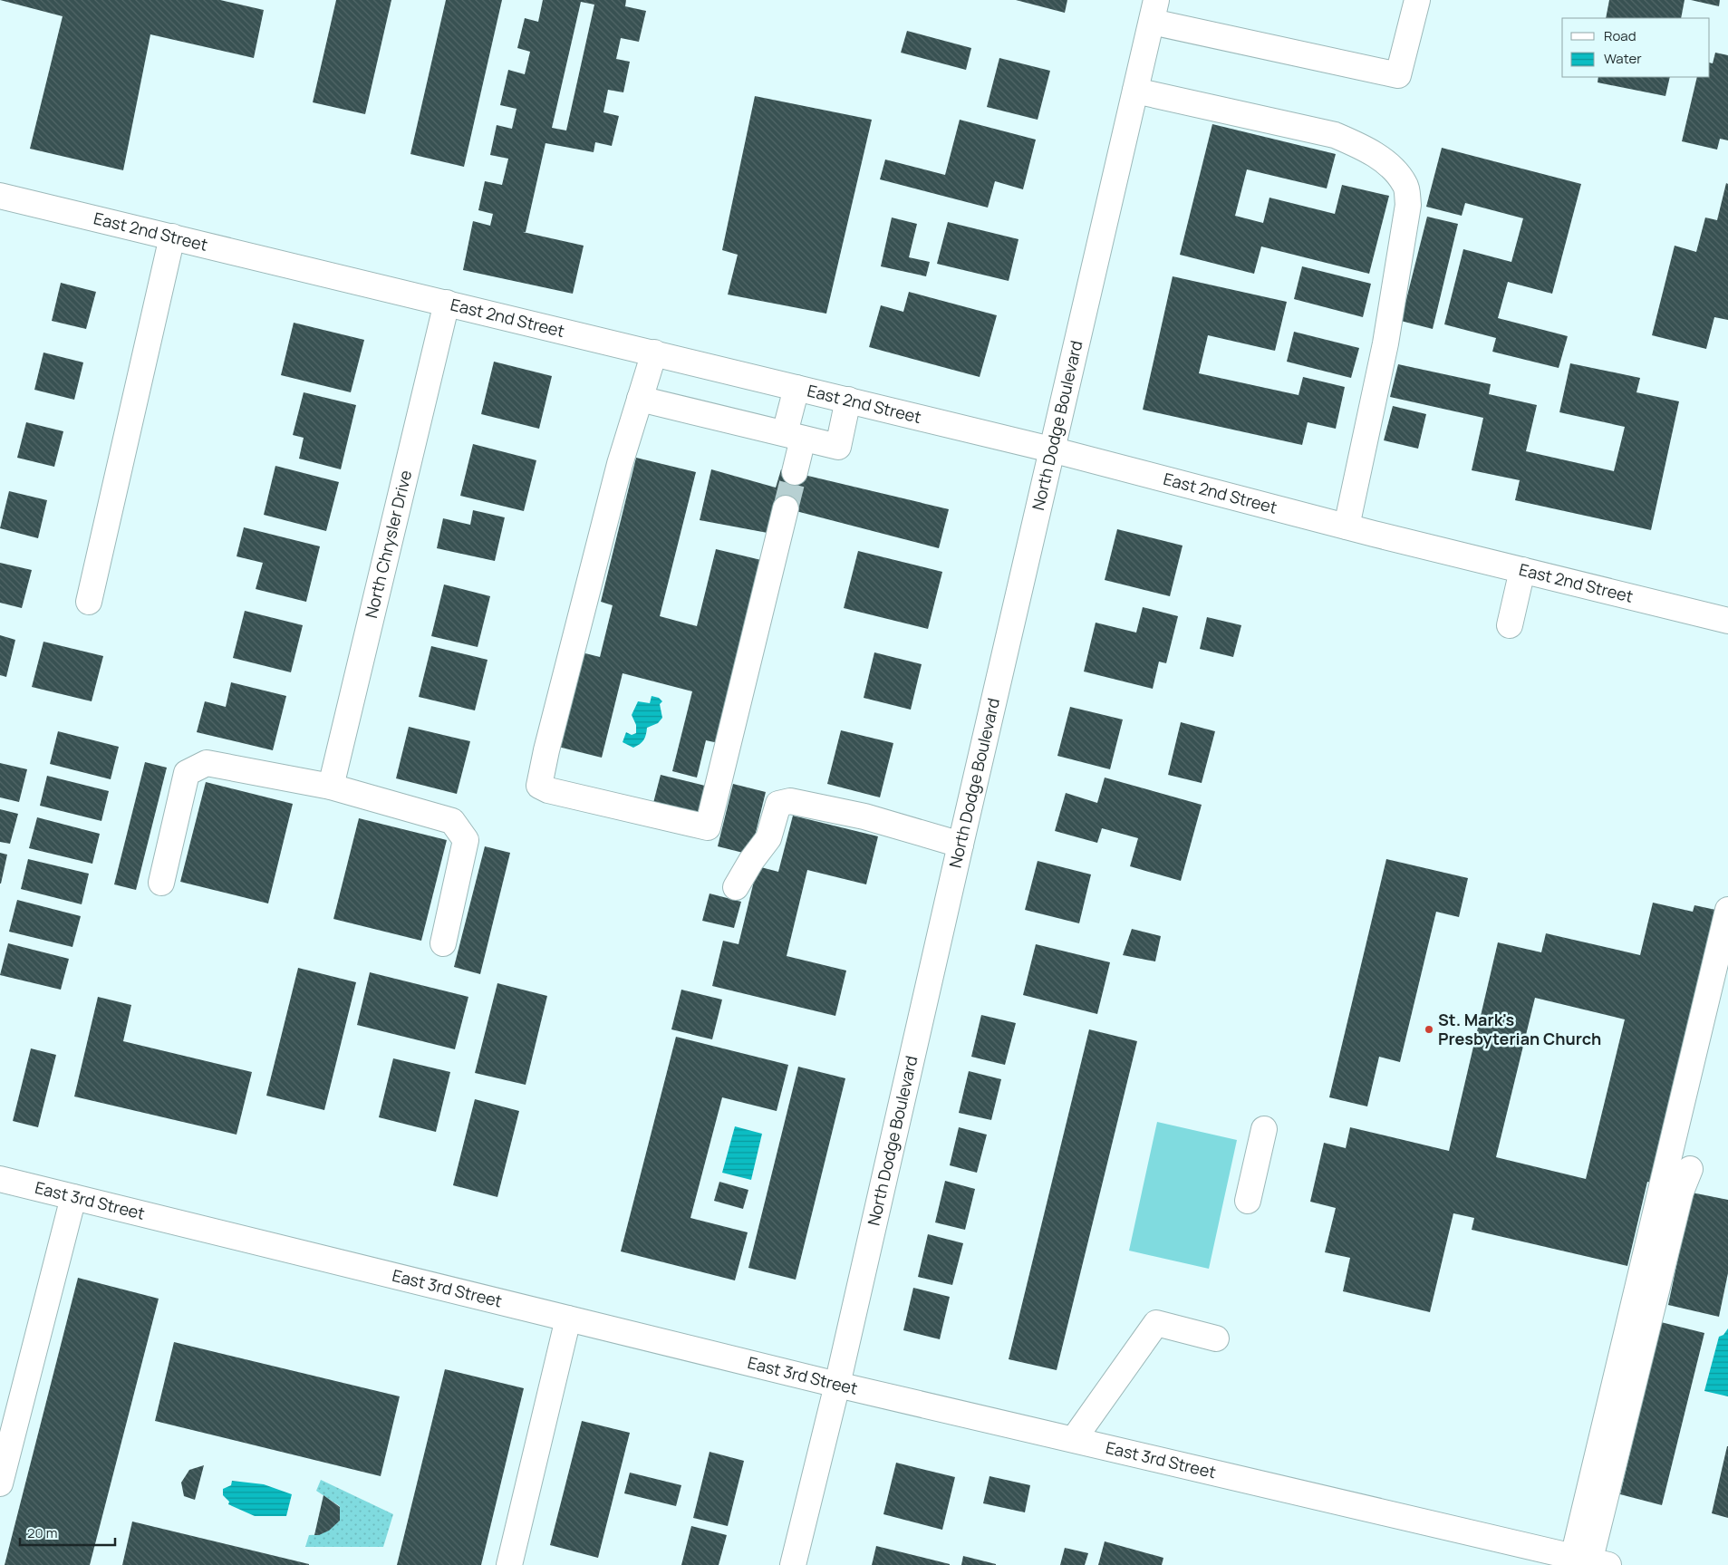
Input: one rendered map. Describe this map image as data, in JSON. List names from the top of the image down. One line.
{"streets":{"street":["East 2nd Street","North Dodge Boulevard","North Chrysler Drive","East 3rd Street"]},"crossings":[["East 2nd Street","North Dodge Boulevard"],["East 2nd Street","North Chrysler Drive"],["North Dodge Boulevard","East 3rd Street"]],"places":["St. Mark's Presbyterian Church"],"legend":["Road","Water"],"scale_bar":"20 m"}
